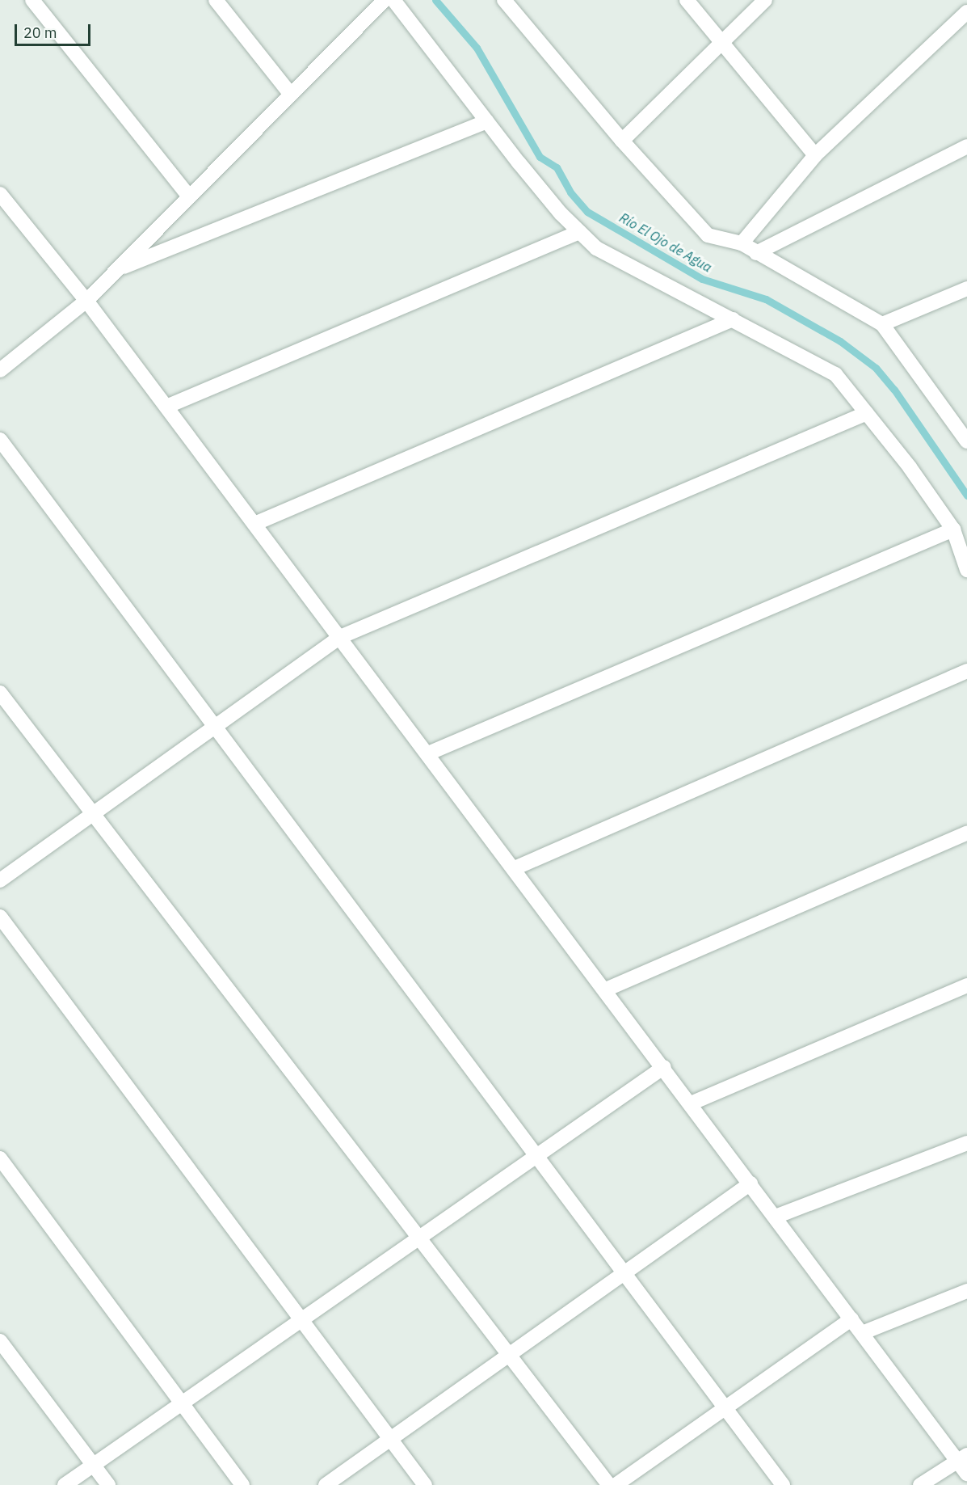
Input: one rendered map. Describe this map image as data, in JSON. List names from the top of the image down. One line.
{"water":["Río El Ojo de Agua"],"scale_bar":"20 m"}
